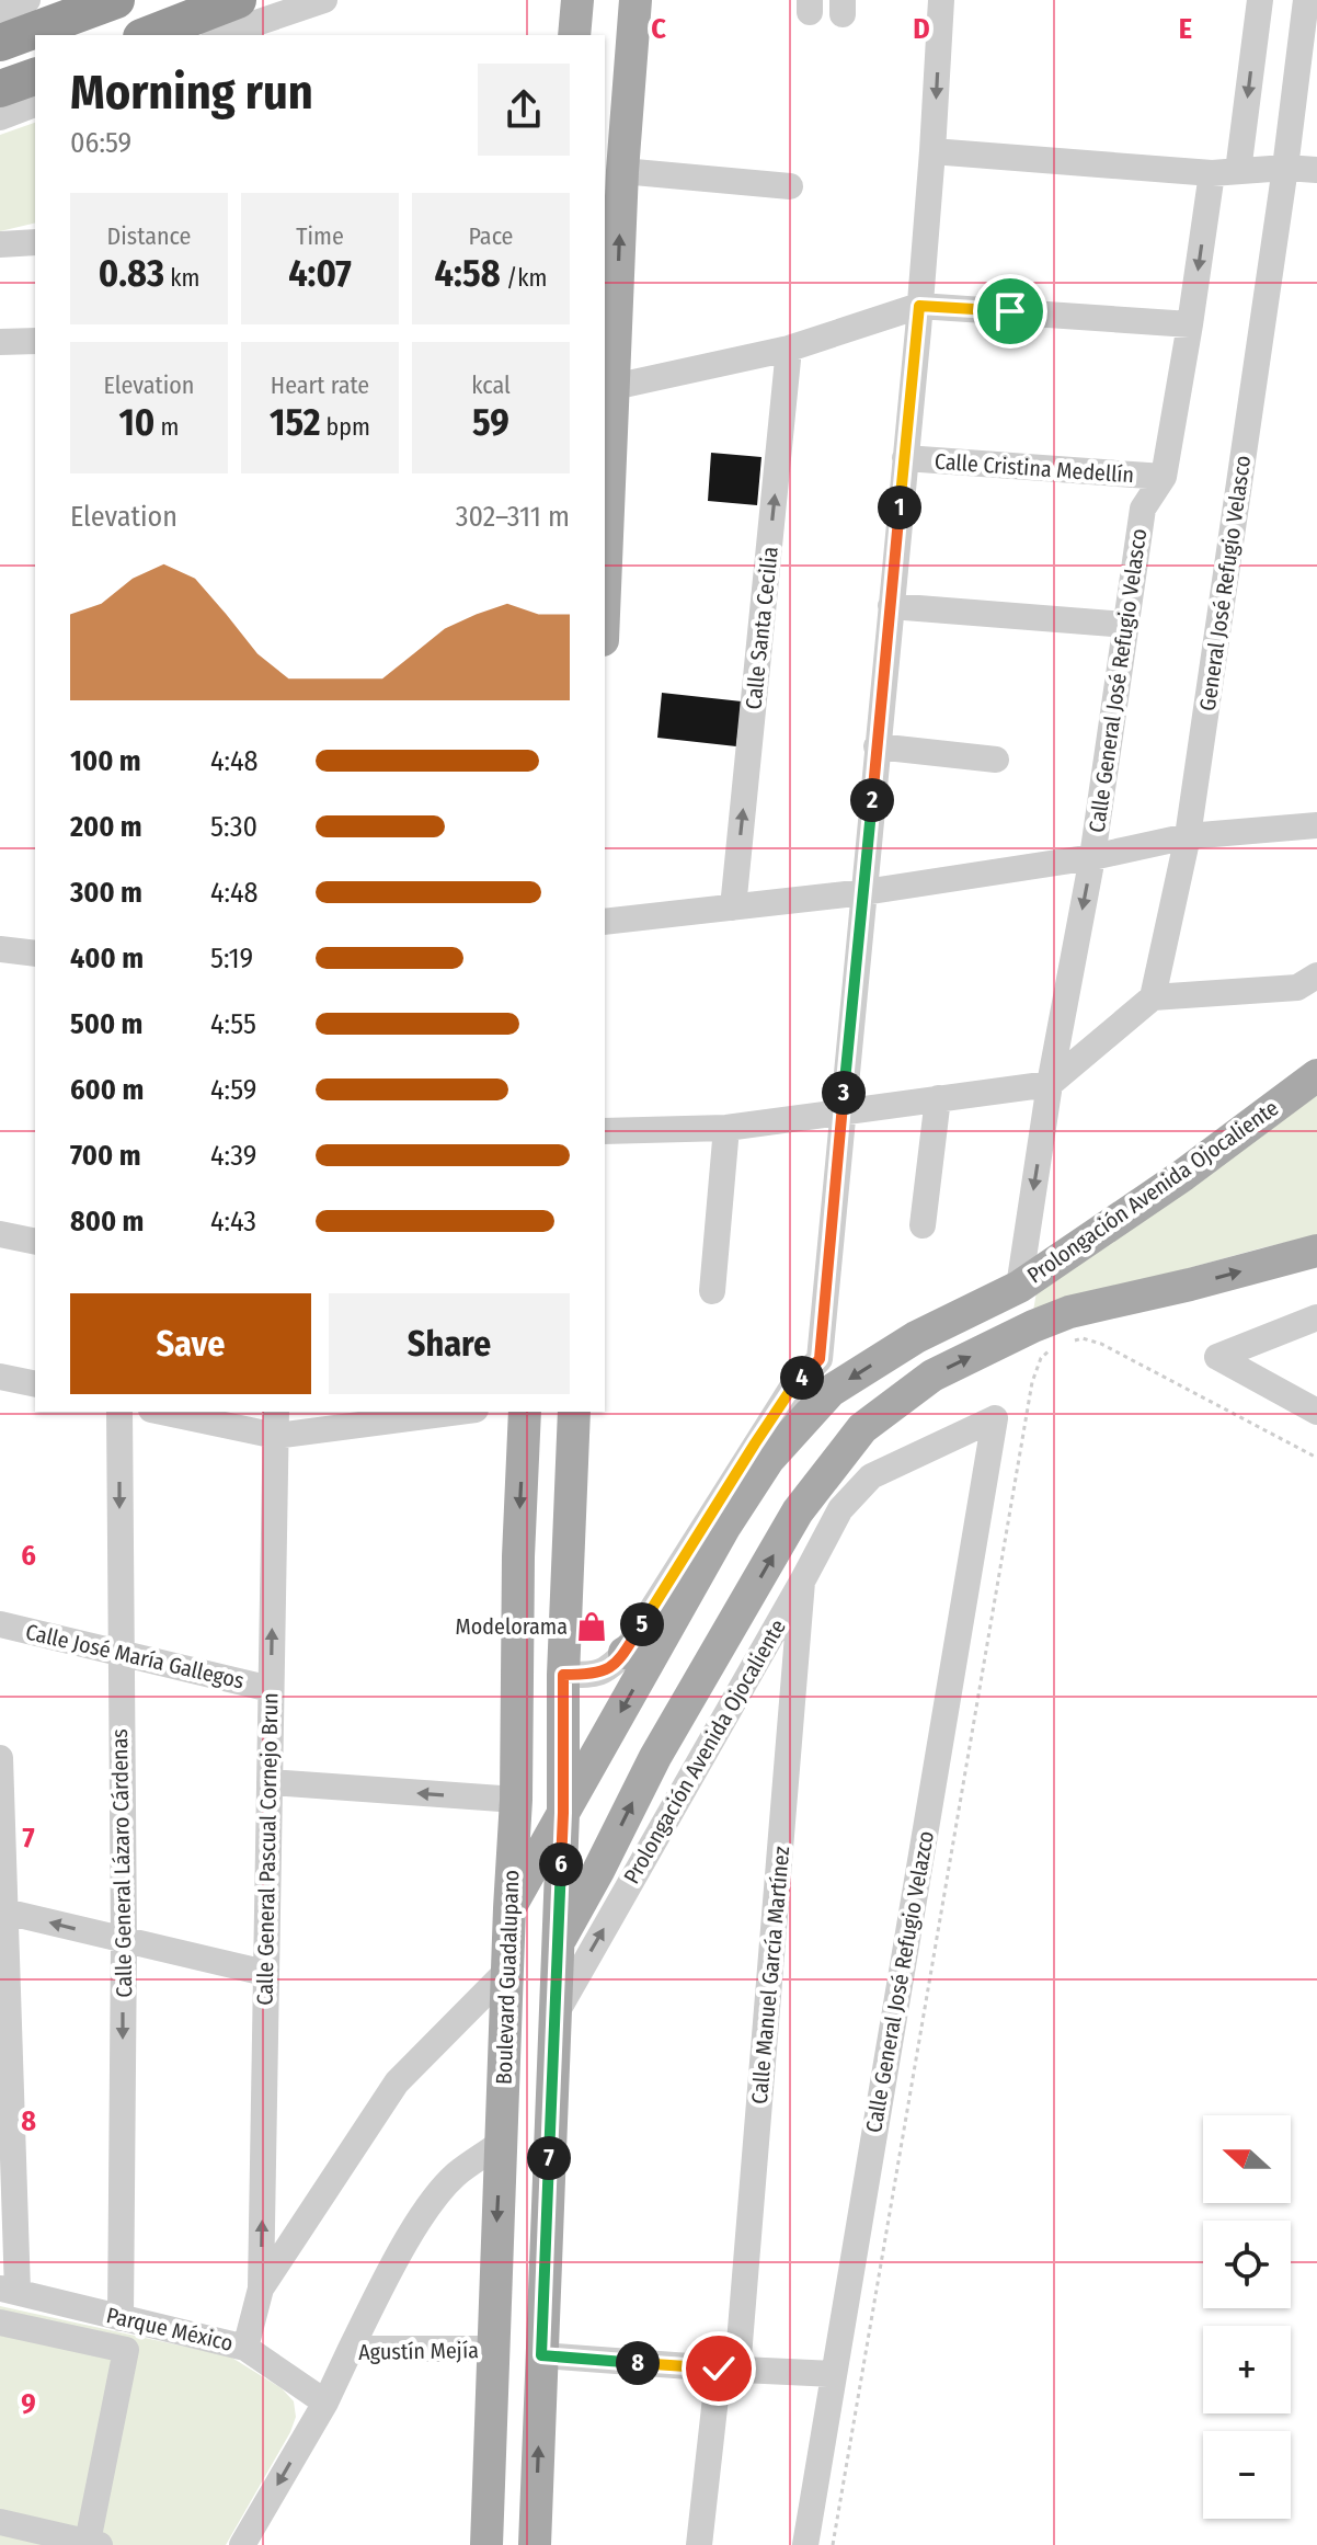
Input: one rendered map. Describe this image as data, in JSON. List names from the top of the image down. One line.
{"streets":{"main road":["Prolongación Avenida Ojocaliente","Boulevard Guadalupano"],"street":["Calle Cristina Medellín","General José Refugio Velasco","Calle Santa Cecilia","Calle General José Refugio Velasco","Calle José María Gallegos","Calle General Pascual Cornejo Brun","Calle General Lázaro Cárdenas","Calle Manuel García Martínez","Calle General José Refugio Velazco","Parque México","Agustín Mejía"]},"crossings":[["Calle Cristina Medellín","Calle General José Refugio Velasco"],["Calle General José Refugio Velasco","Prolongación Avenida Ojocaliente"],["Prolongación Avenida Ojocaliente","Calle Manuel García Martínez"],["Prolongación Avenida Ojocaliente","Boulevard Guadalupano"],["Prolongación Avenida Ojocaliente","Calle General José Refugio Velazco"],["Calle José María Gallegos","Calle General Pascual Cornejo Brun"],["Calle José María Gallegos","Calle General Lázaro Cárdenas"],["Calle General Pascual Cornejo Brun","Boulevard Guadalupano"],["Calle General Pascual Cornejo Brun","Parque México"],["Calle General Lázaro Cárdenas","Parque México"],["Boulevard Guadalupano","Agustín Mejía"],["Parque México","Agustín Mejía"]],"one_way":["Calle General Pascual Cornejo Brun"],"places":{"shop":["Modelorama"]},"north":"left","page":{"heading":["Morning run","06:59"],"stats":[["Distance","0.83 km"],["Time","4:07"],["Pace","4:58 /km"],["Elevation","10 m"],["Heart rate","152 bpm"],["kcal","59"]],"chart":["Elevation","302–311 m"],"pins":["1","2","3","4","5","6","7","8"],"list":[{"name":"100 m","note":"4:48"},{"name":"200 m","note":"5:30"},{"name":"300 m","note":"4:48"},{"name":"400 m","note":"5:19"},{"name":"500 m","note":"4:55"},{"name":"600 m","note":"4:59"},{"name":"700 m","note":"4:39"},{"name":"800 m","note":"4:43"}],"buttons":["Save","Share"],"map_buttons":["+","−"]},"grid":{"columns":["C","D","E"],"rows":["6","7","8","9"]}}
